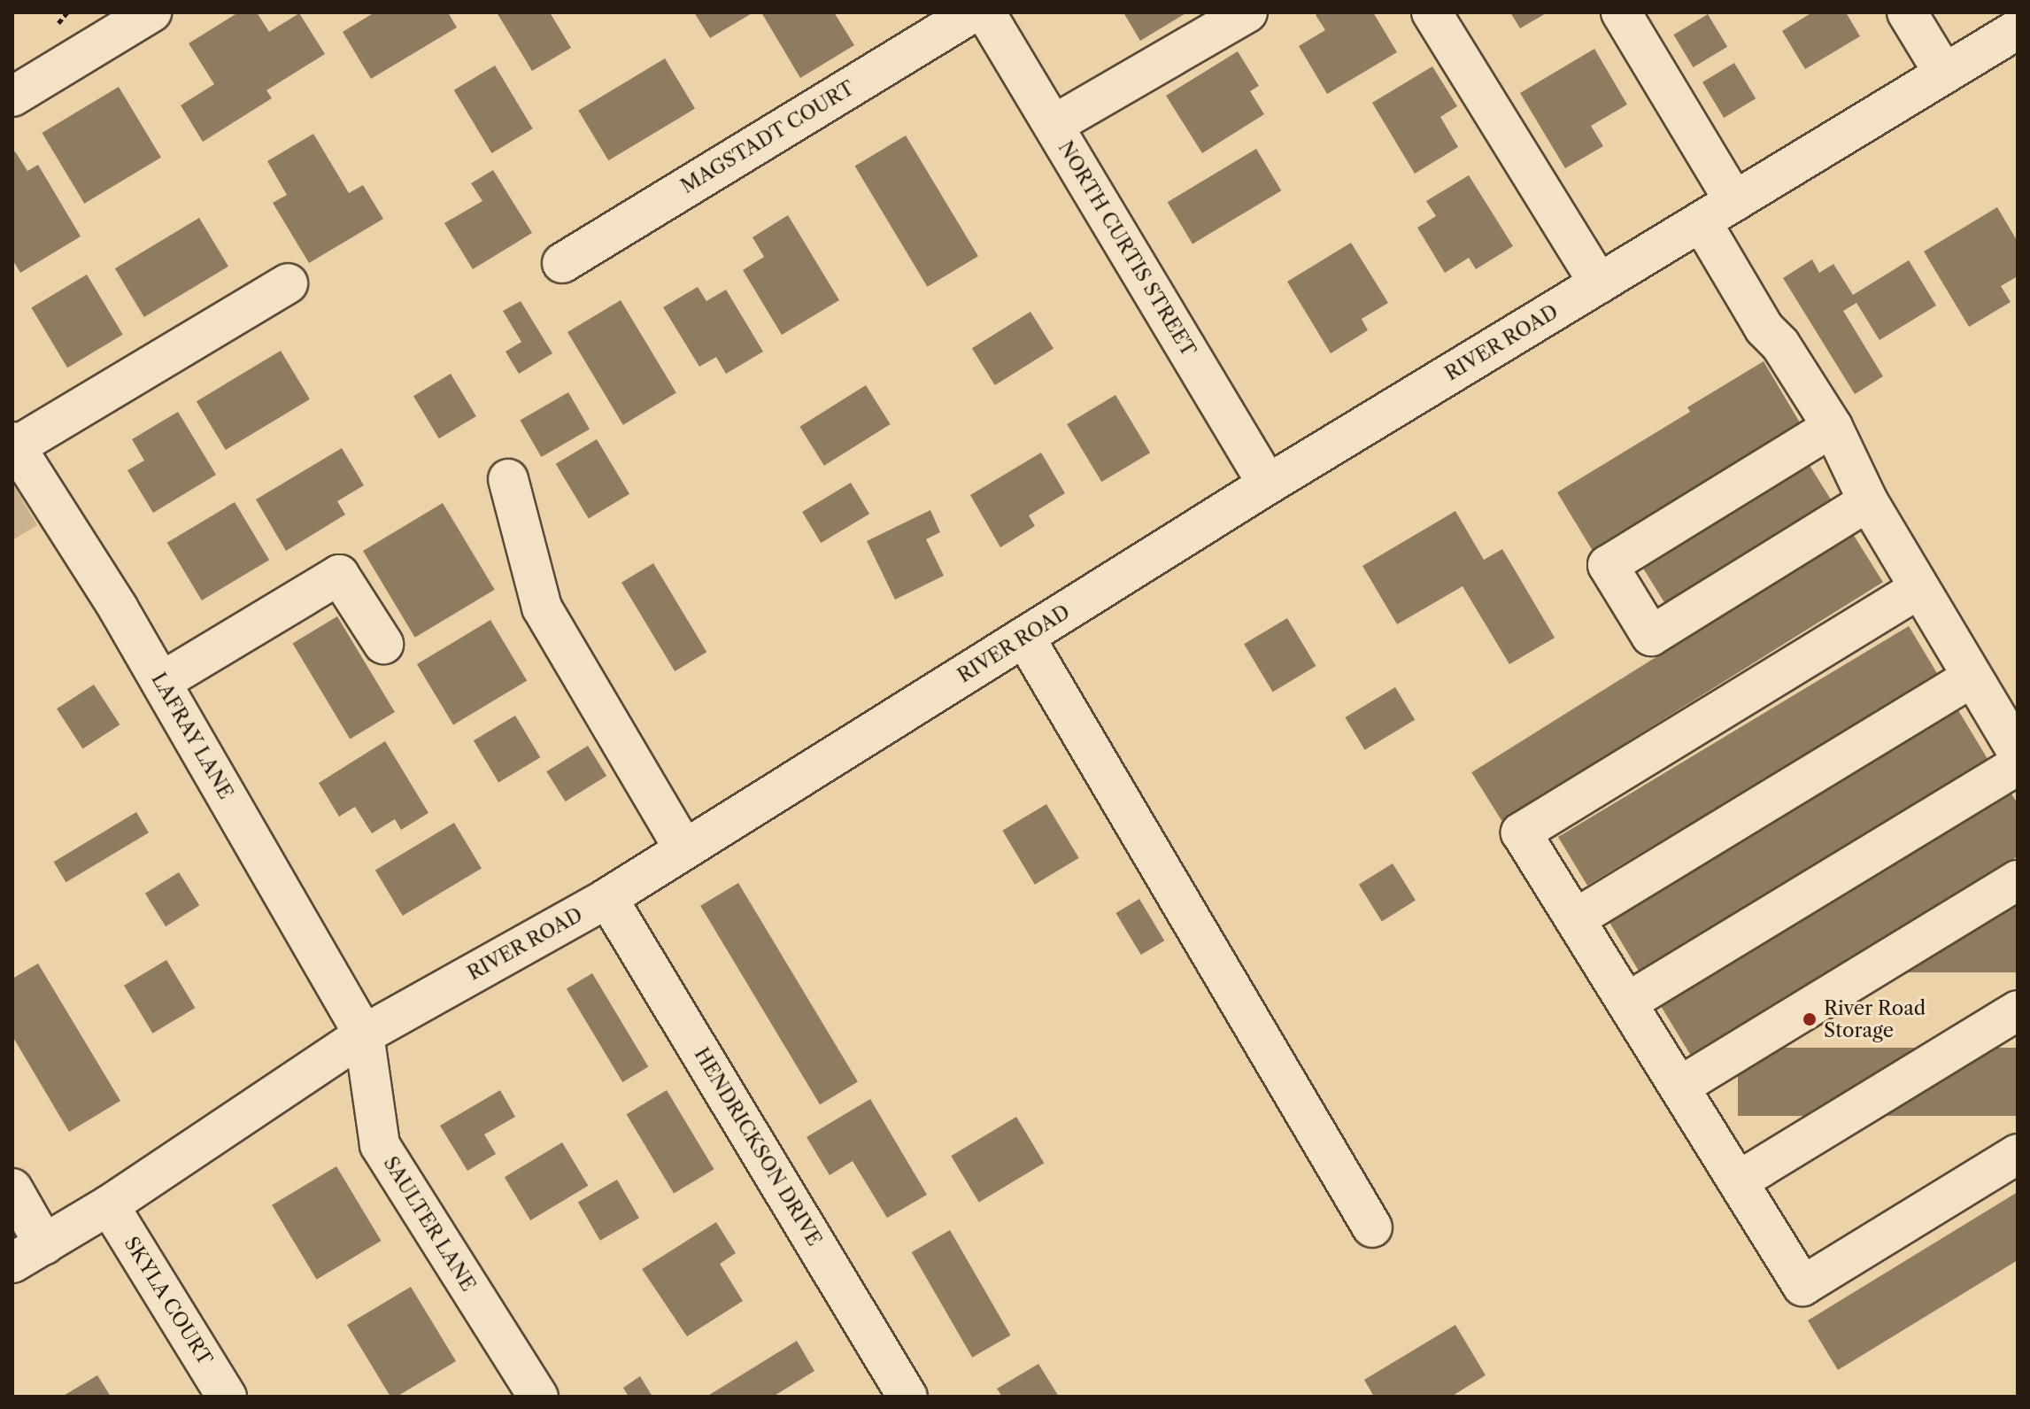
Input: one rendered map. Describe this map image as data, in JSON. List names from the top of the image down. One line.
{"streets":{"street":["MAGSTADT COURT","NORTH CURTIS STREET","RIVER ROAD","LAFRAY LANE","HENDRICKSON DRIVE","SAULTER LANE","SKYLA COURT"]},"crossings":[["NORTH CURTIS STREET","RIVER ROAD"],["RIVER ROAD","LAFRAY LANE"],["RIVER ROAD","HENDRICKSON DRIVE"],["RIVER ROAD","SAULTER LANE"],["RIVER ROAD","SKYLA COURT"],["LAFRAY LANE","SAULTER LANE"]],"places":["River Road Storage"]}
